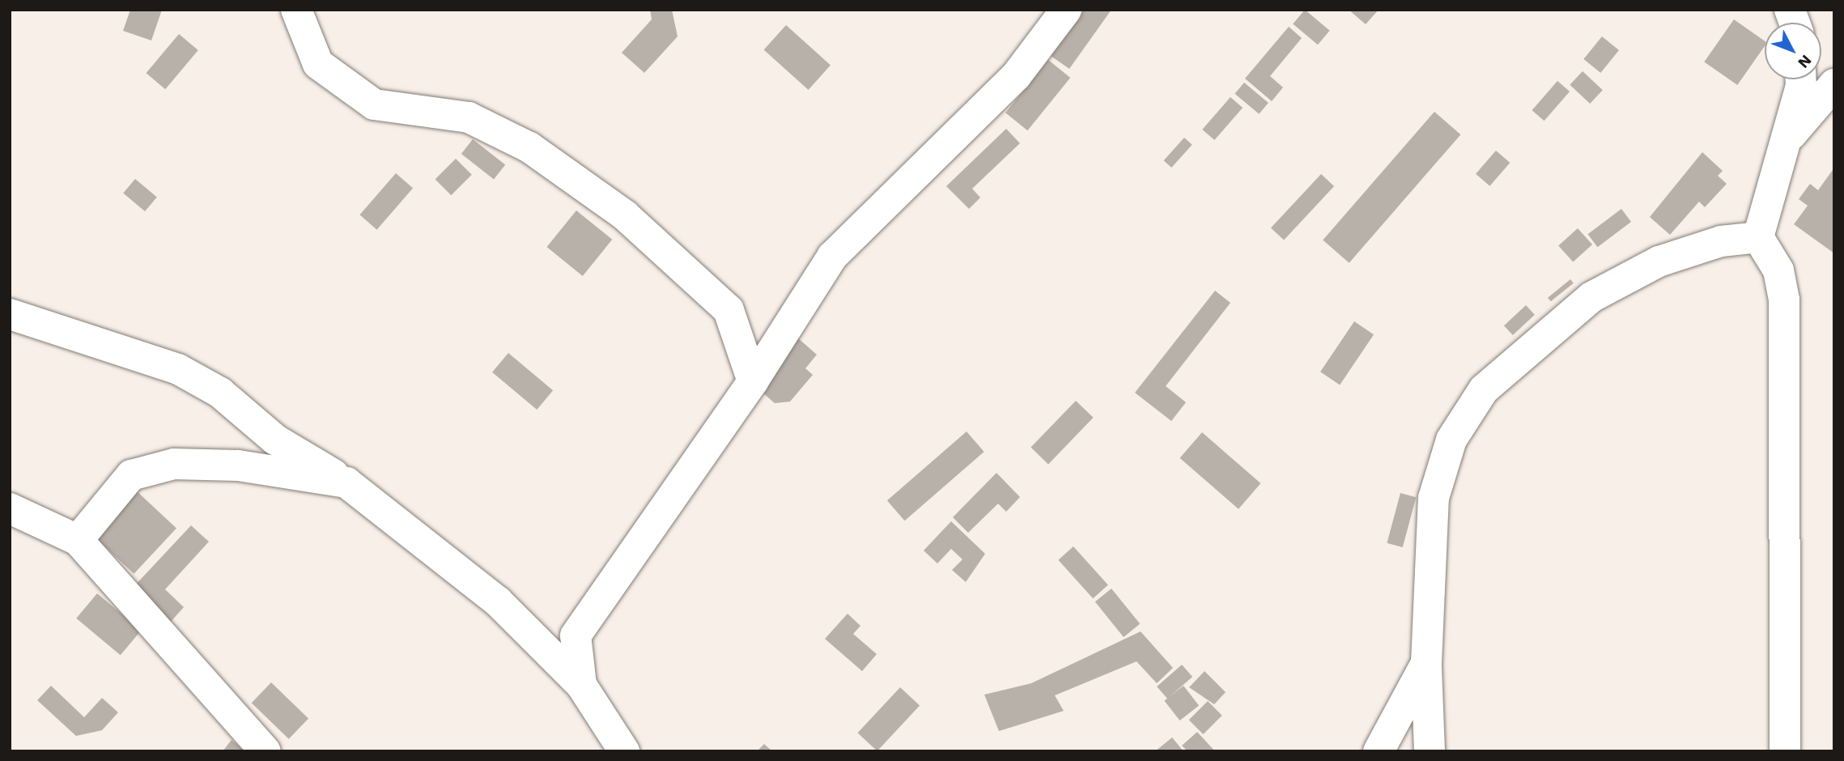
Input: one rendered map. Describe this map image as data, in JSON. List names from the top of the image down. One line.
{"north":"bottom right"}
